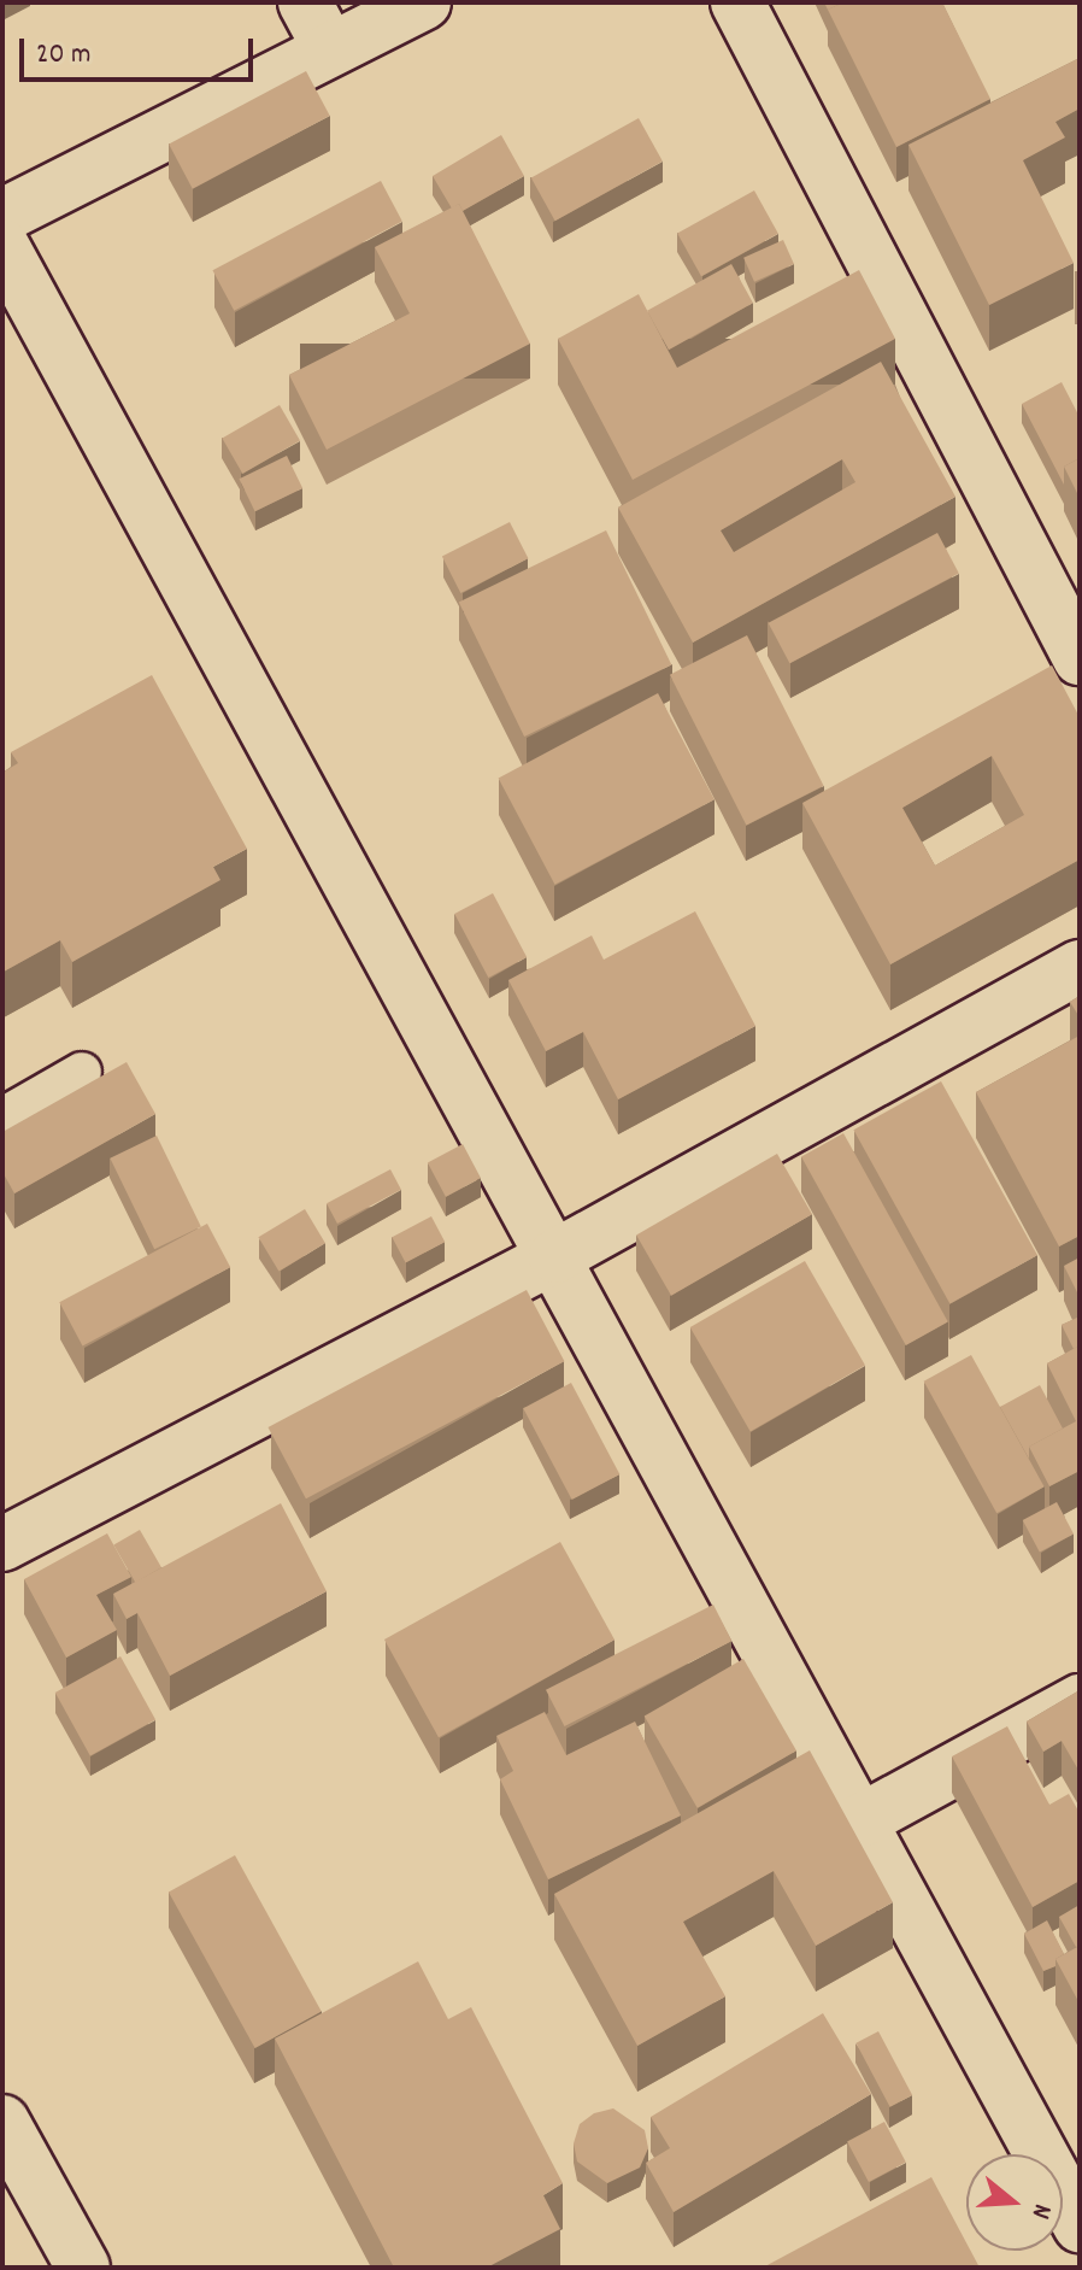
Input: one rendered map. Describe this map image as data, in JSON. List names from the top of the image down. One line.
{"scale_bar":"20 m","north":"right"}
